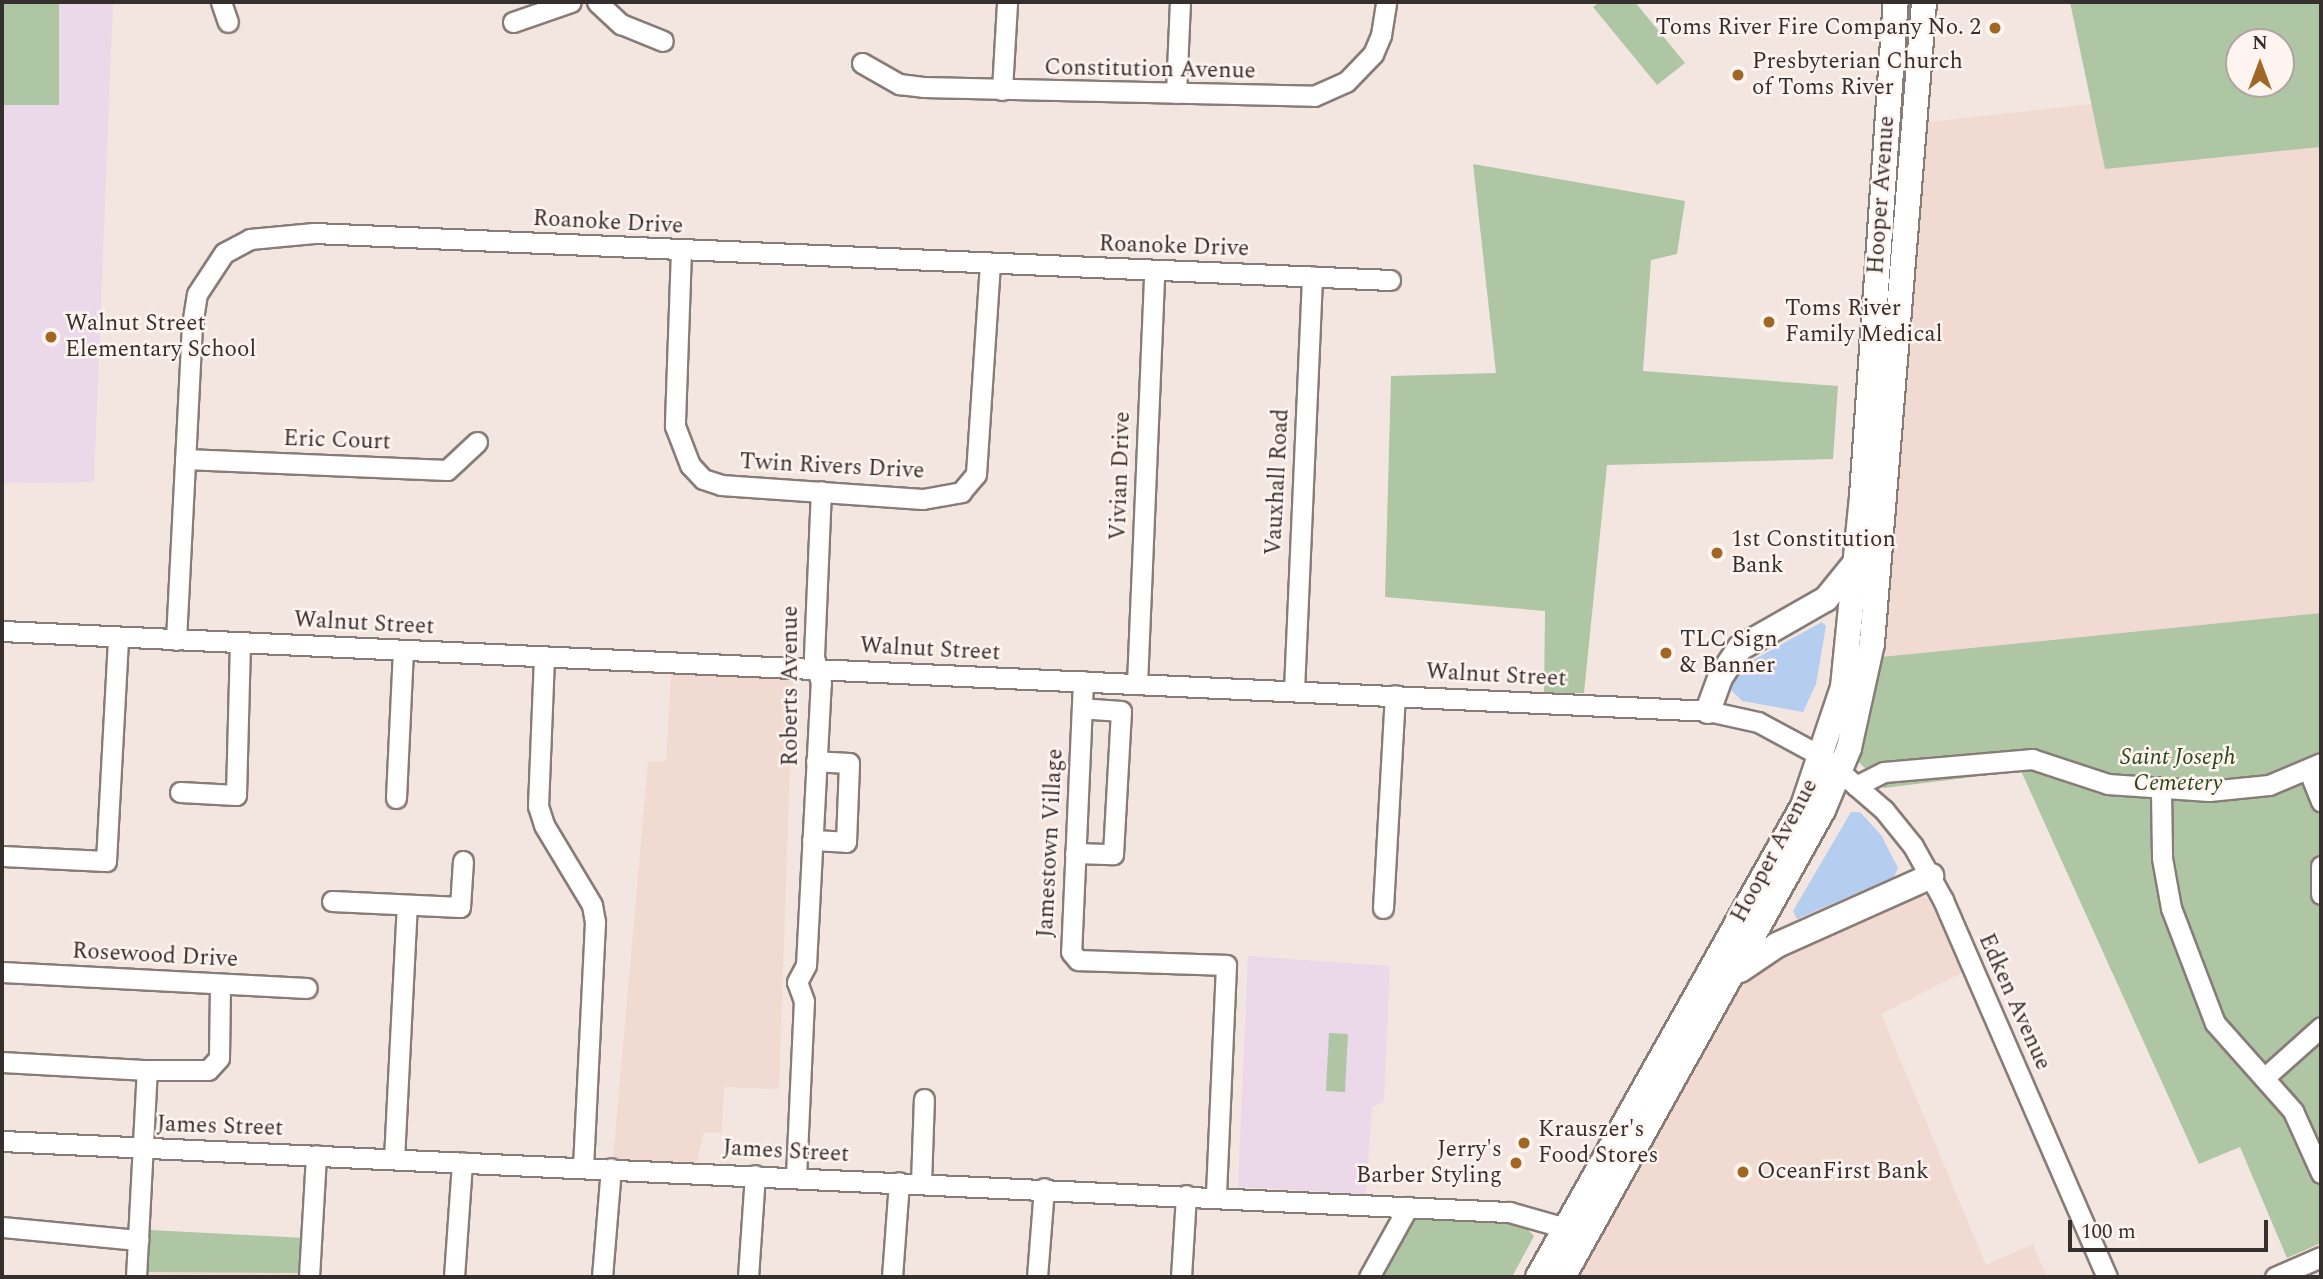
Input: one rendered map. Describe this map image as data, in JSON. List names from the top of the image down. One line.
{"streets":{"main road":["Hooper Avenue"],"street":["Constitution Avenue","Roanoke Drive","Eric Court","Twin Rivers Drive","Vivian Drive","Vauxhall Road","Walnut Street","Roberts Avenue","Jamestown Village","Rosewood Drive","Edken Avenue","James Street"]},"crossings":[["Hooper Avenue","Walnut Street"],["Hooper Avenue","Edken Avenue"],["Hooper Avenue","James Street"],["Roanoke Drive","Eric Court"],["Roanoke Drive","Twin Rivers Drive"],["Roanoke Drive","Vivian Drive"],["Roanoke Drive","Vauxhall Road"],["Roanoke Drive","Walnut Street"],["Twin Rivers Drive","Roberts Avenue"],["Vivian Drive","Walnut Street"],["Vauxhall Road","Walnut Street"],["Walnut Street","Roberts Avenue"],["Walnut Street","Jamestown Village"],["Walnut Street","Edken Avenue"],["Roberts Avenue","James Street"],["Jamestown Village","James Street"]],"parks":["Saint Joseph Cemetery"],"places":["Toms River Fire Company No. 2","Presbyterian Church of Toms River","Toms River Family Medical","Walnut Street Elementary School","1st Constitution Bank","TLC Sign & Banner","Krauszer's Food Stores","Jerry's Barber Styling","OceanFirst Bank"],"scale_bar":"100 m","north":"top"}
